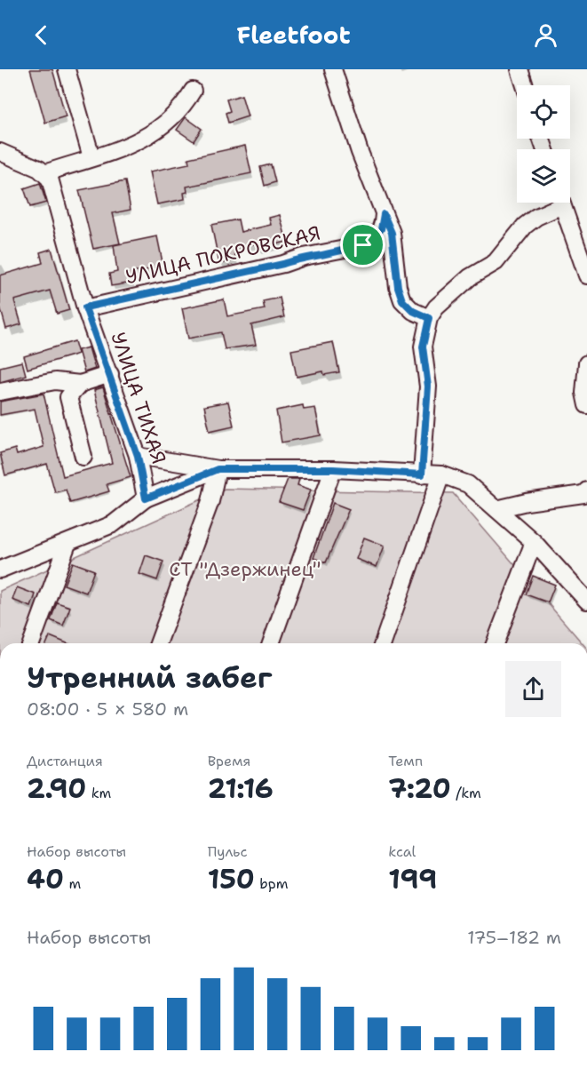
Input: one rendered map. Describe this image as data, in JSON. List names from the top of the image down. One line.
{"streets":{"street":["УЛИЦА ПОКРОВСКАЯ","УЛИЦА ТИХАЯ"]},"crossings":[["УЛИЦА ПОКРОВСКАЯ","УЛИЦА ТИХАЯ"]],"parks":["СТ \"Дзержинец\""],"page":{"header":"Fleetfoot","heading":["Утренний забег","08:00 · 5 × 580 m"],"stats":[["Дистанция","2.90 km"],["Время","21:16"],["Темп","7:20 /km"],["Набор высоты","40 m"],["Пульс","150 bpm"],["kcal","199"]],"chart":["Набор высоты","175–182 m"]}}
